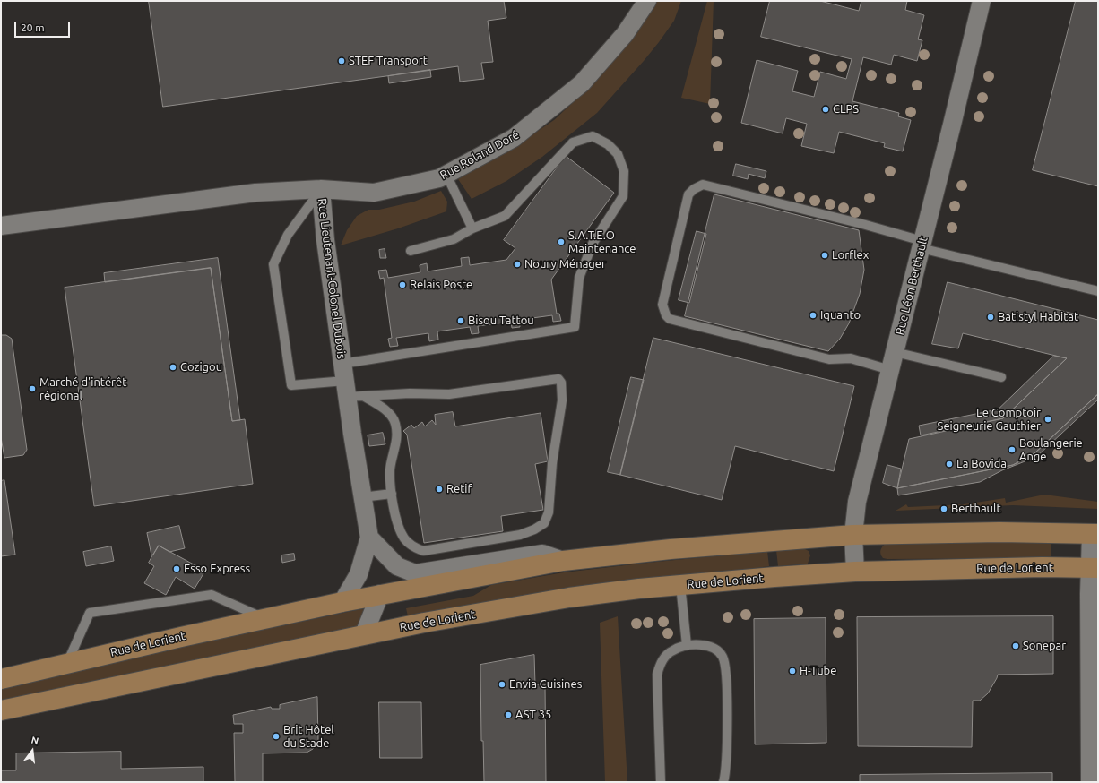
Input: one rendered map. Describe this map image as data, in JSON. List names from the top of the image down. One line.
{"streets":{"main road":["Rue de Lorient"],"street":["Rue Roland Doré","Rue Lieutenant-Colonel Dubois","Rue Léon Berthault"]},"crossings":[["Rue Roland Doré","Rue Lieutenant-Colonel Dubois"],["Rue Lieutenant-Colonel Dubois","Rue de Lorient"],["Rue Léon Berthault","Rue de Lorient"]],"places":["STEF Transport","CLPS","S.A.T.E.O Maintenance","Lorflex","Noury Ménager","Relais Poste","Iquanto","Batistyl Habitat","Bisou Tattou","Cozigou","Marché d'intérêt régional","Le Comptoir Seigneurie Gauthier","Boulangerie Ange","La Bovida","Retif","Berthault","Esso Express","Sonepar","H-Tube","Envia Cuisines","AST 35","Brit Hôtel du Stade"],"scale_bar":"20 m","north":"top"}
